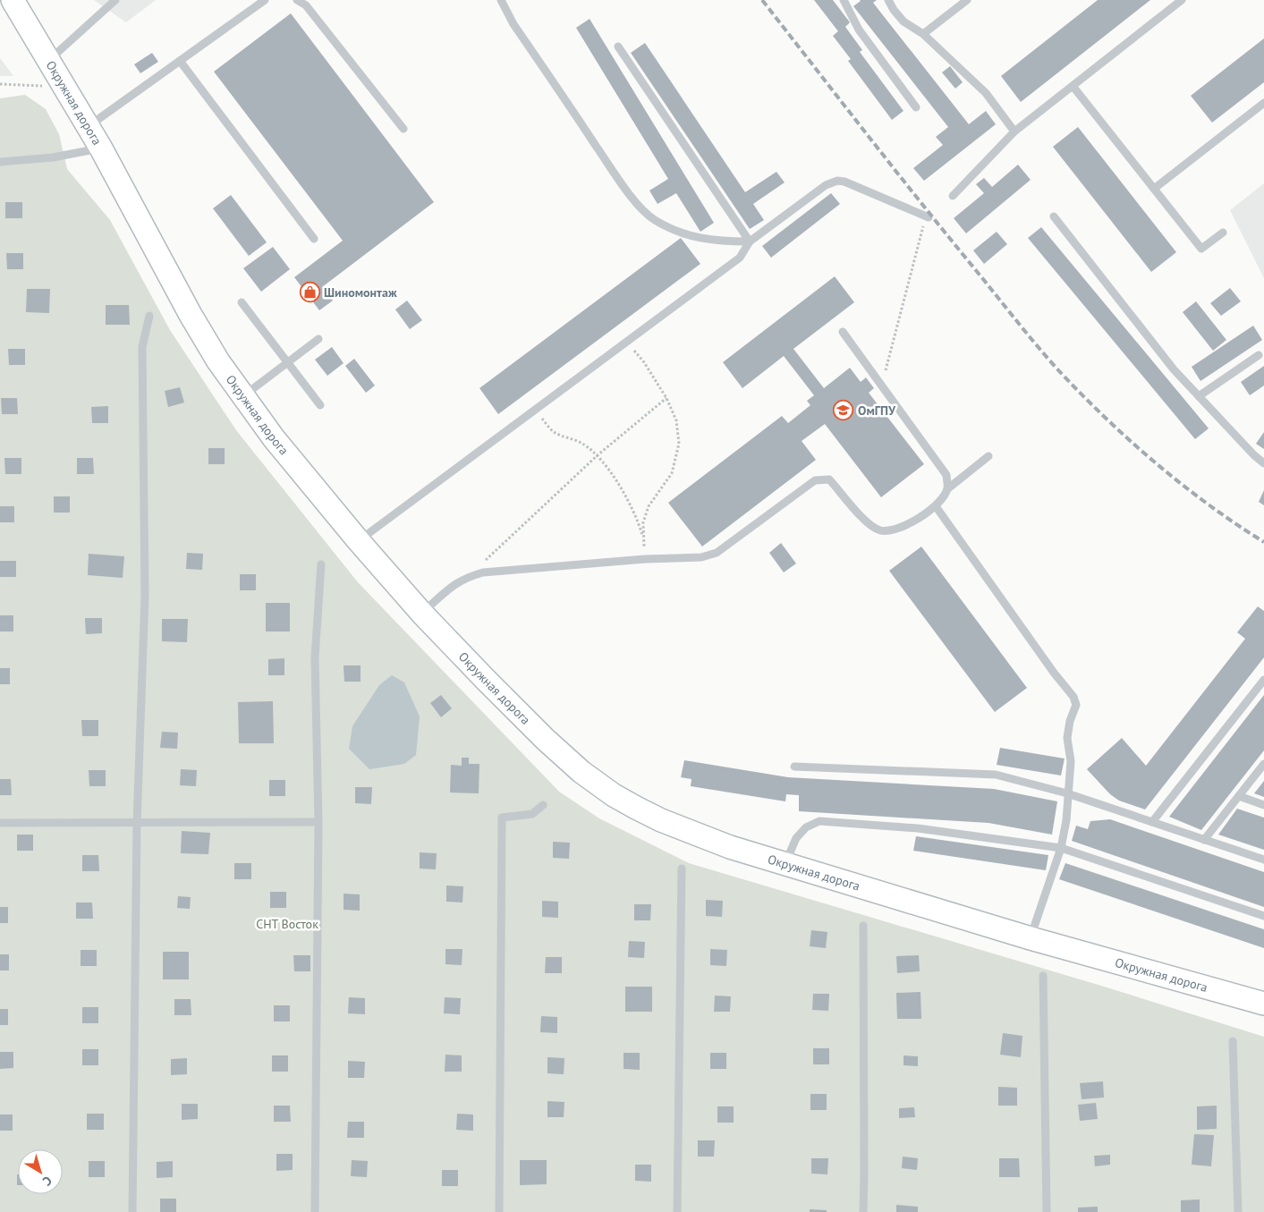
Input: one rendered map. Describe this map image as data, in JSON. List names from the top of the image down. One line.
{"streets":{"main road":["Окружная дорога"]},"parks":["СНТ Восток"],"places":{"shop":["Шиномонтаж"],"school or university":["ОмГПУ"]},"north":"bottom right"}
